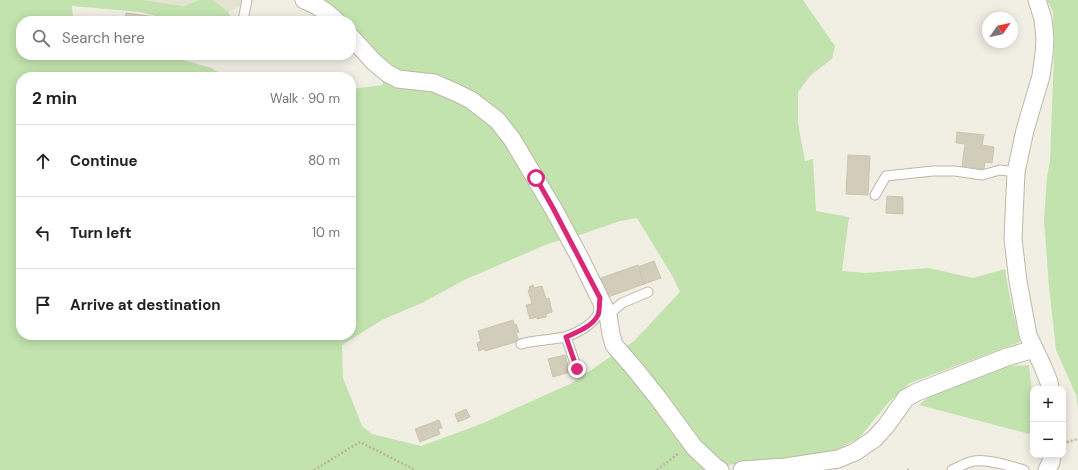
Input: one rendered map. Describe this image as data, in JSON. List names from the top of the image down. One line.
{"north":"top right","page":{"search":"Search here","heading":["2 min","Walk · 90 m"],"list":[["Continue","80 m"],["Turn left","10 m"],"Arrive at destination"],"map_buttons":["+","−"]}}
